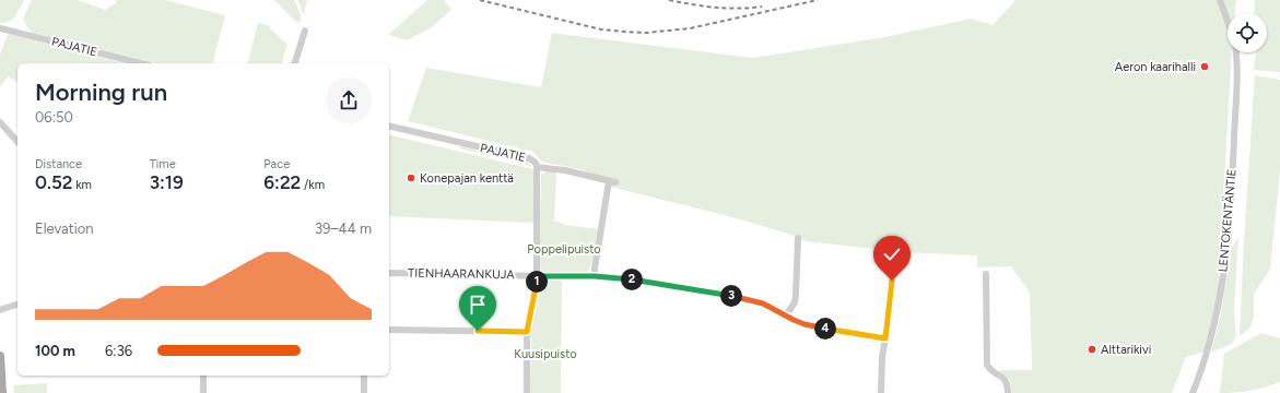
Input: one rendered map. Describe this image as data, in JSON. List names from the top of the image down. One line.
{"streets":{"street":["PAJATIE","LENTOKENTÄNTIE","TIENHAARANKUJA"]},"crossings":[["PAJATIE","TIENHAARANKUJA"]],"parks":["Poppelipuisto","Kuusipuisto"],"places":["Aeron kaarihalli","Konepajan kenttä","Alttarikivi"],"page":{"heading":["Morning run","06:50"],"stats":[["Distance","0.52 km"],["Time","3:19"],["Pace","6:22 /km"]],"chart":["Elevation","39–44 m"],"pins":["2","1","3","4"],"list":[{"name":"100 m","note":"6:36"}]}}
